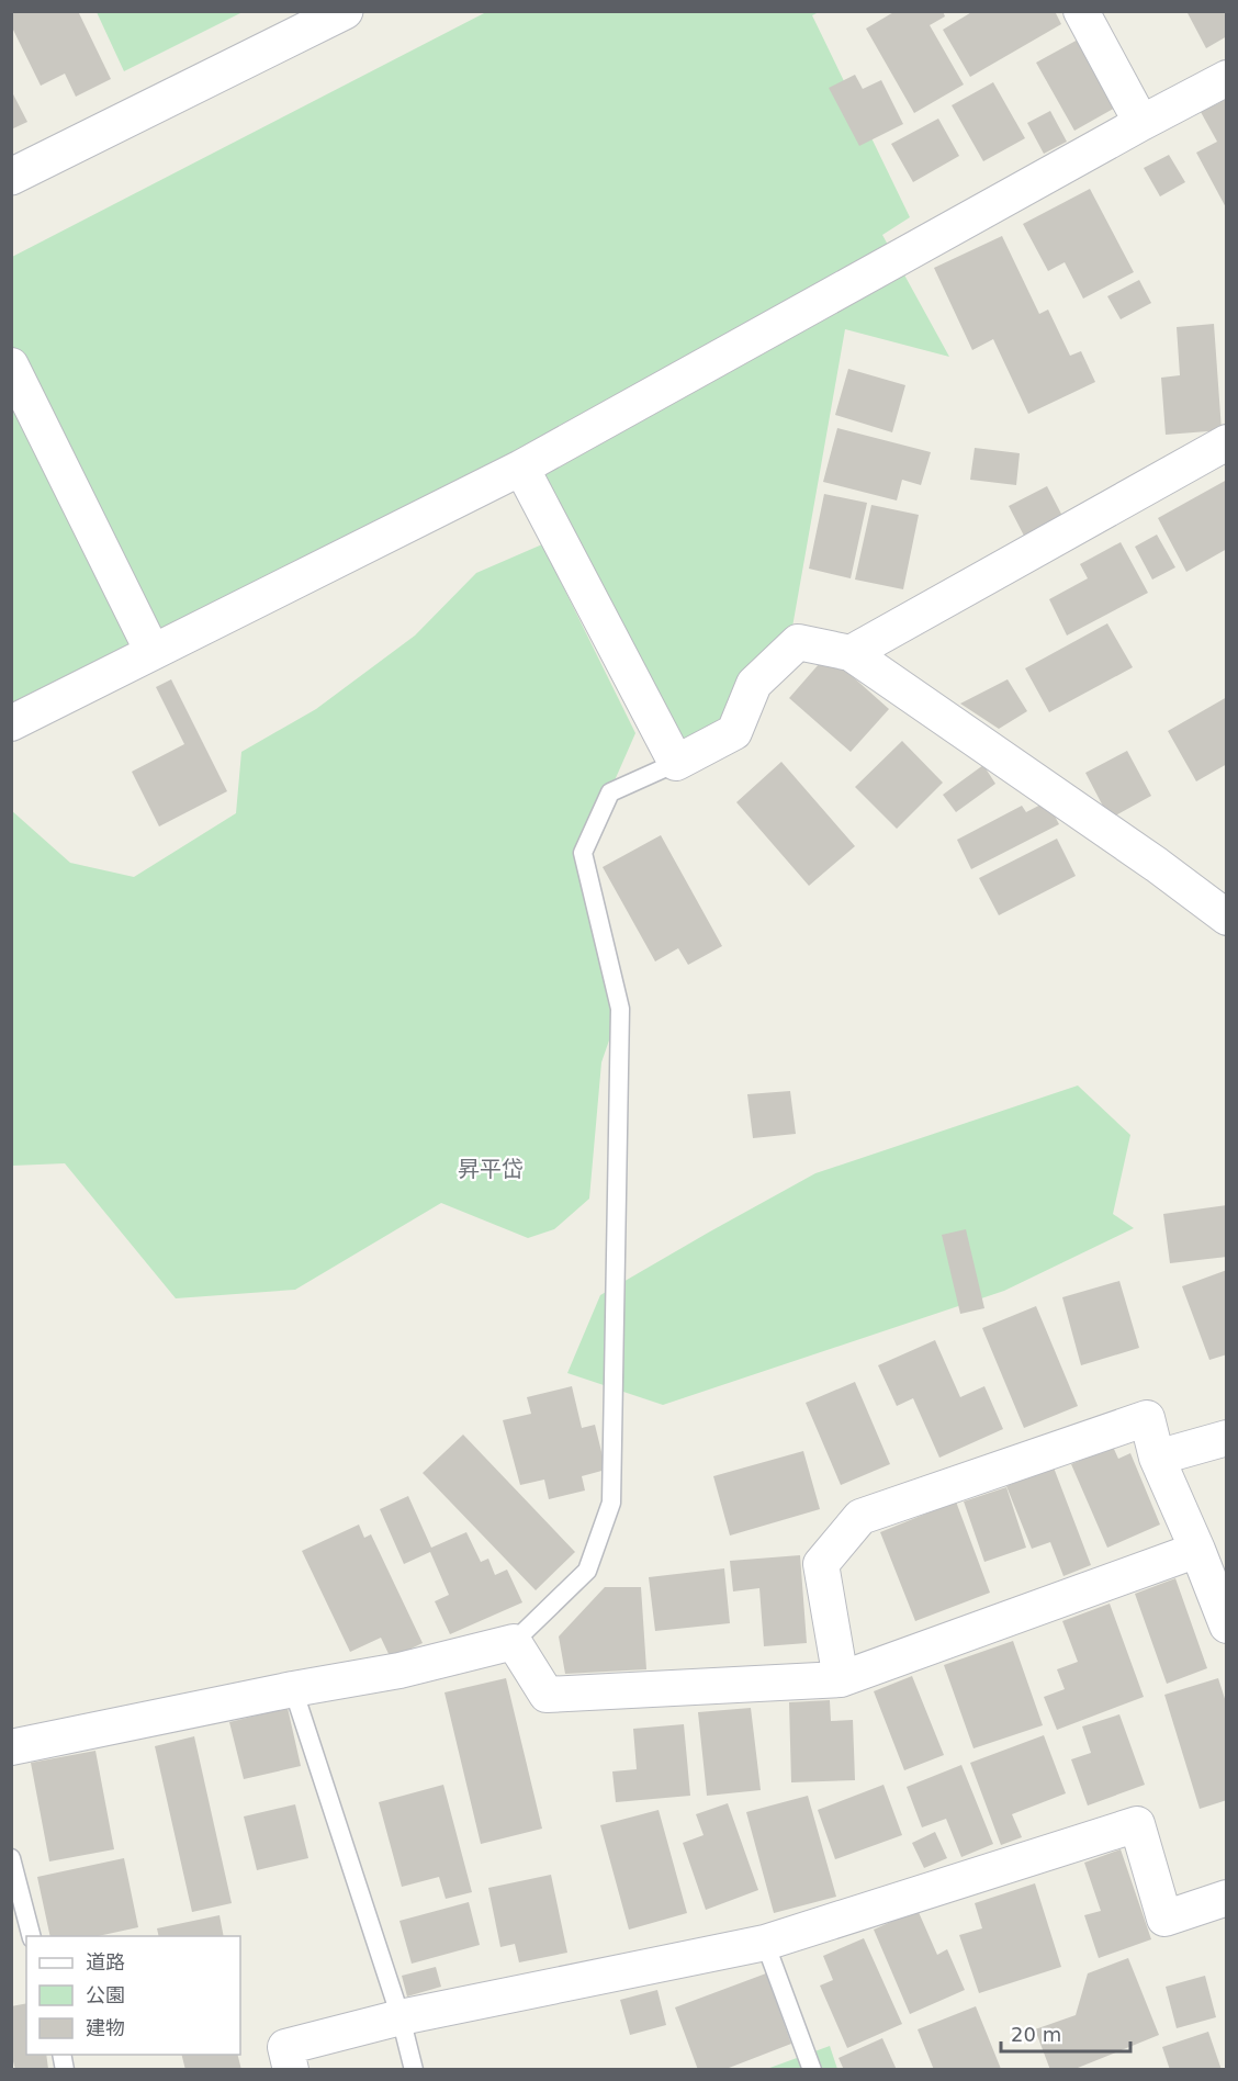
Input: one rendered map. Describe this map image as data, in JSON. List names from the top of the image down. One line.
{"districts":["昇平岱"],"legend":["道路","公園","建物"],"scale_bar":"20 m"}
